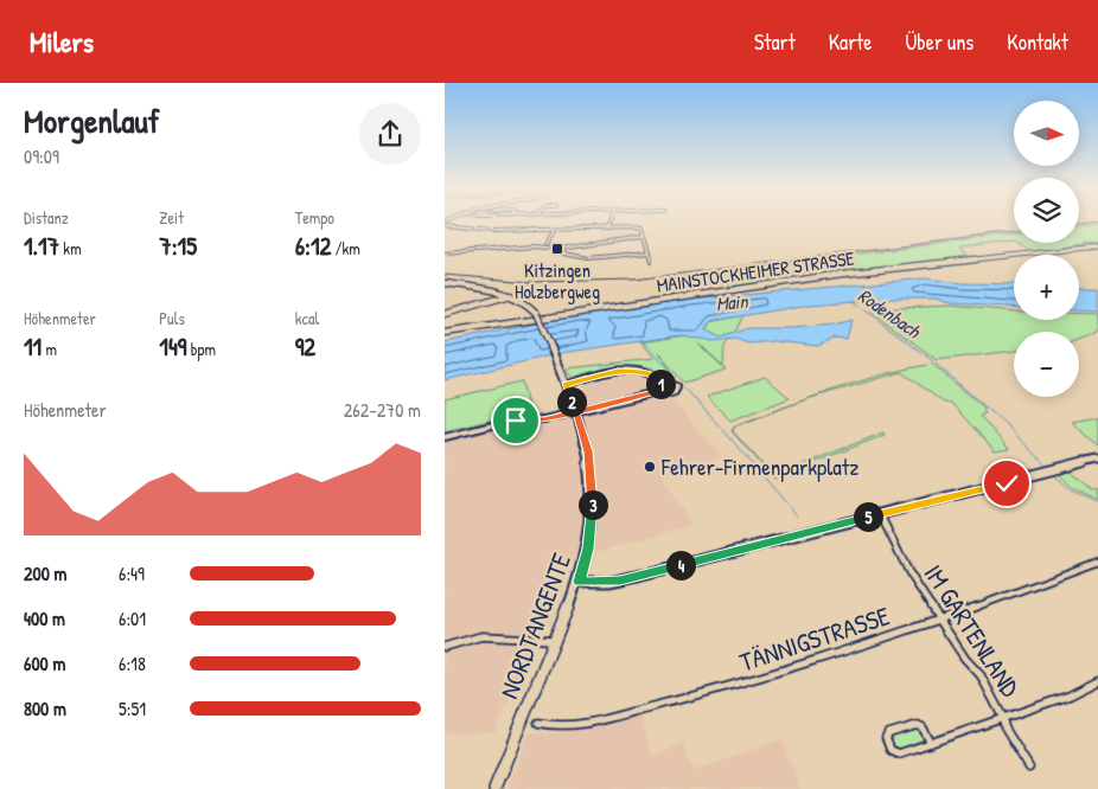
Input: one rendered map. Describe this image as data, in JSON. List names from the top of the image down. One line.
{"streets":{"main road":["MAINSTOCKHEIMER STRASSE","NORDTANGENTE"],"street":["IM GARTENLAND","TÄNNIGSTRASSE"]},"crossings":[["IM GARTENLAND","TÄNNIGSTRASSE"]],"water":["Main","Rodenbach"],"places":{"transit":["Kitzingen Holzbergweg"],"other":["Fehrer-Firmenparkplatz"]},"north":"right","page":{"header":"Milers","nav":["Start","Karte","Über uns","Kontakt"],"heading":["Morgenlauf","09:09"],"map_buttons":["+","−"],"stats":[["Distanz","1.17 km"],["Zeit","7:15"],["Tempo","6:12 /km"],["Höhenmeter","11 m"],["Puls","149 bpm"],["kcal","92"]],"pins":["1","2","3","5","4"],"chart":["Höhenmeter","262–270 m"],"list":[{"name":"200 m","note":"6:49"},{"name":"400 m","note":"6:01"},{"name":"600 m","note":"6:18"},{"name":"800 m","note":"5:51"}]}}
